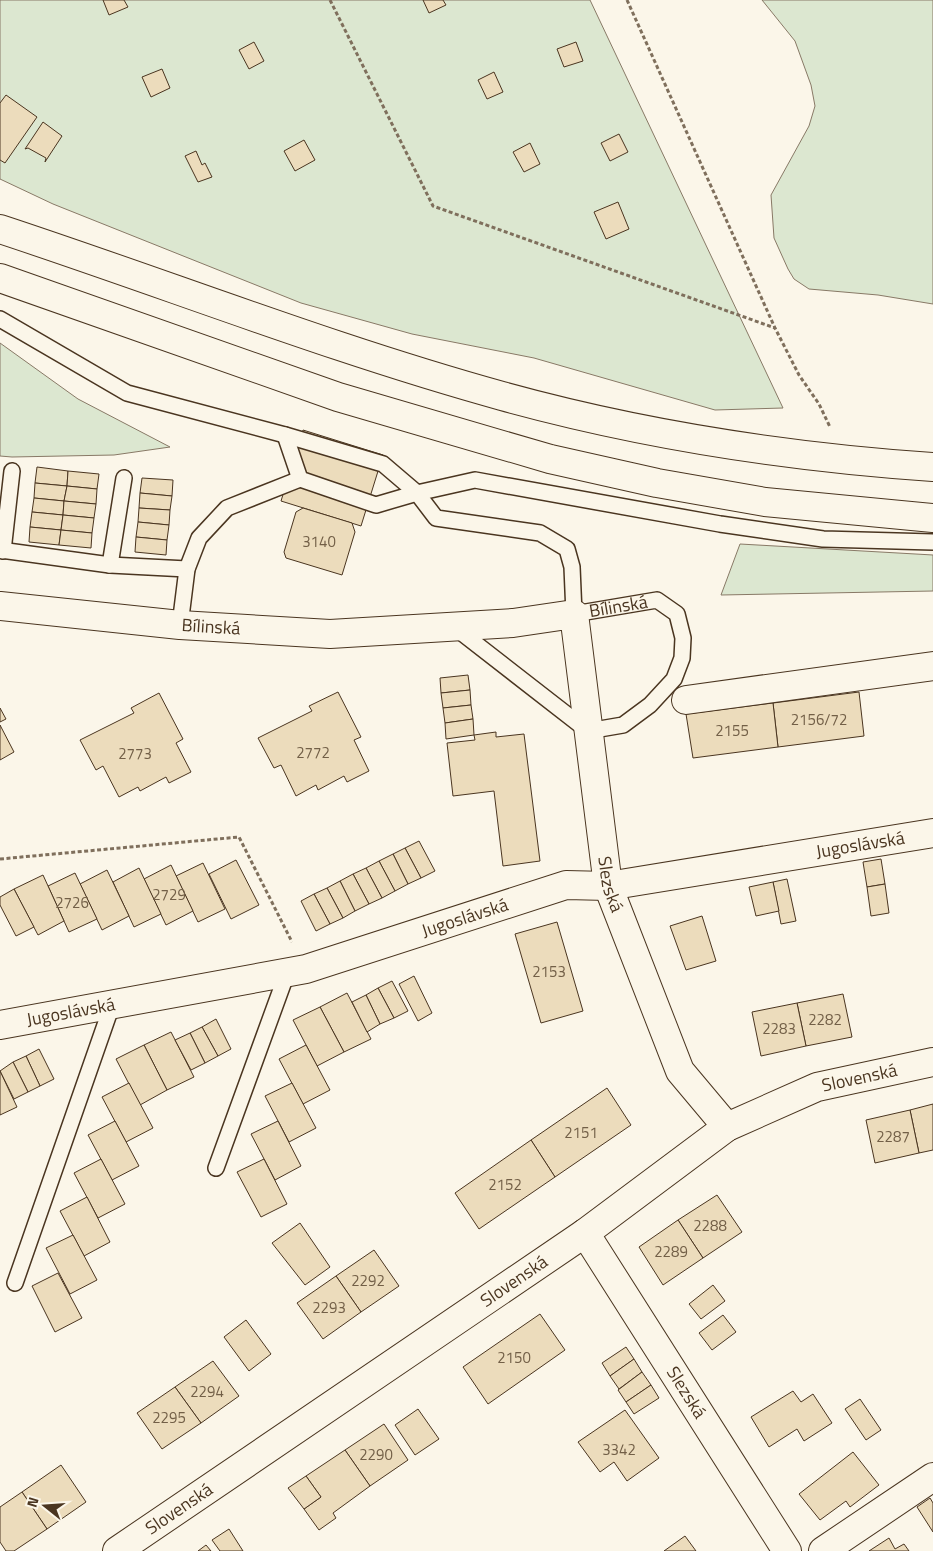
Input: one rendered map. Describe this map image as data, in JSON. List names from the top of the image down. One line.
{"streets":{"main road":["Bílinská","Jugoslávská","Slezská","Slovenská"]},"crossings":[["Bílinská","Slezská"],["Jugoslávská","Slezská"],["Slezská","Slovenská"]],"house_numbers":["3140","2156/72","2155","2772","2773","2729","2726","2153","2282","2283","2151","2287","2152","2288","2289","2292","2293","2150","2294","2295","3342","2290"],"north":"left"}
